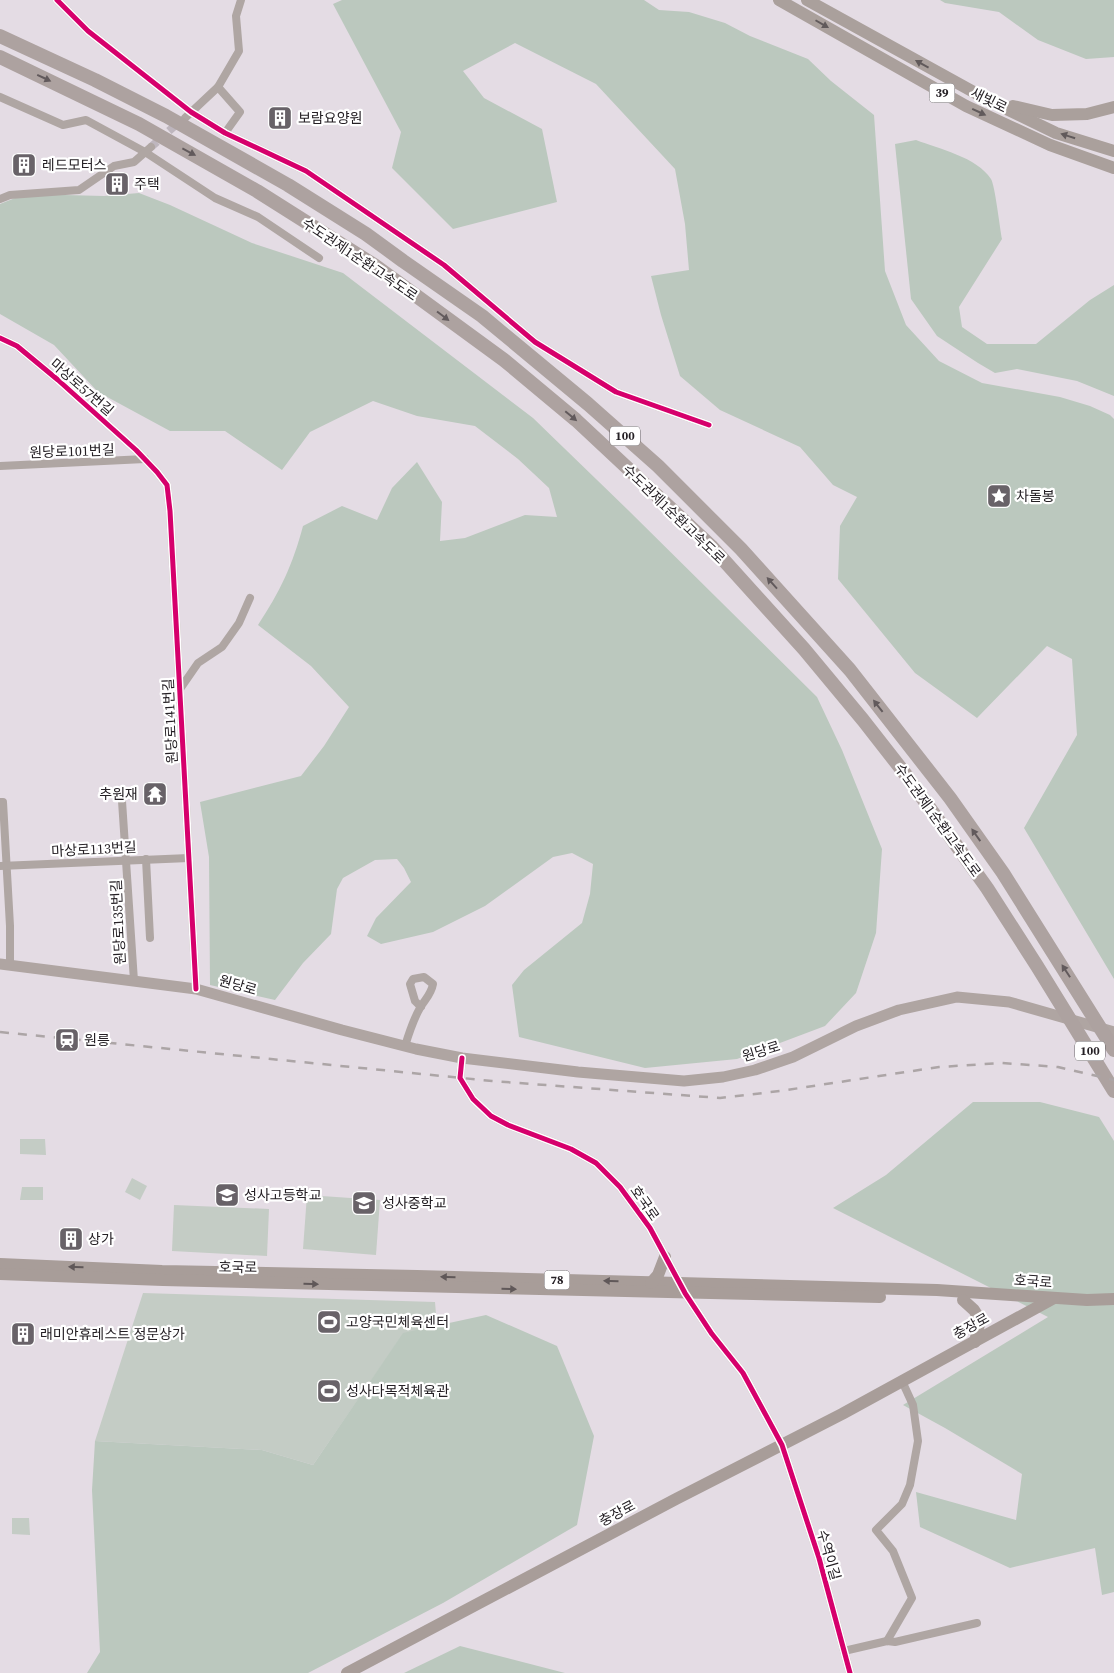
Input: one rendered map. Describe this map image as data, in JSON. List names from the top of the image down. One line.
{"streets":{"highway":["39","새빛로","수도권제1순환고속도로","100"],"main road":["원당로","호국로","78","충장로"],"street":["마상로57번길","원당로101번길","원당로141번길","마상로113번길","원당로135번길","수역이길"]},"crossings":[["마상로57번길","원당로101번길"],["마상로57번길","원당로141번길"],["원당로101번길","원당로141번길"],["원당로141번길","마상로113번길"],["원당로141번길","원당로"],["마상로113번길","원당로135번길"],["원당로135번길","원당로"],["원당로","호국로"],["호국로","충장로"],["호국로","수역이길"],["충장로","수역이길"]],"places":{"building":["보람요양원","레드모터스","주택","상가","래미안휴레스트 정문상가"],"place":["차돌봉"],"temple":["추원재"],"station":["원릉"],"school or university":["성사고등학교","성사중학교"],"sports":["고양국민체육센터","성사다목적체육관"]}}
